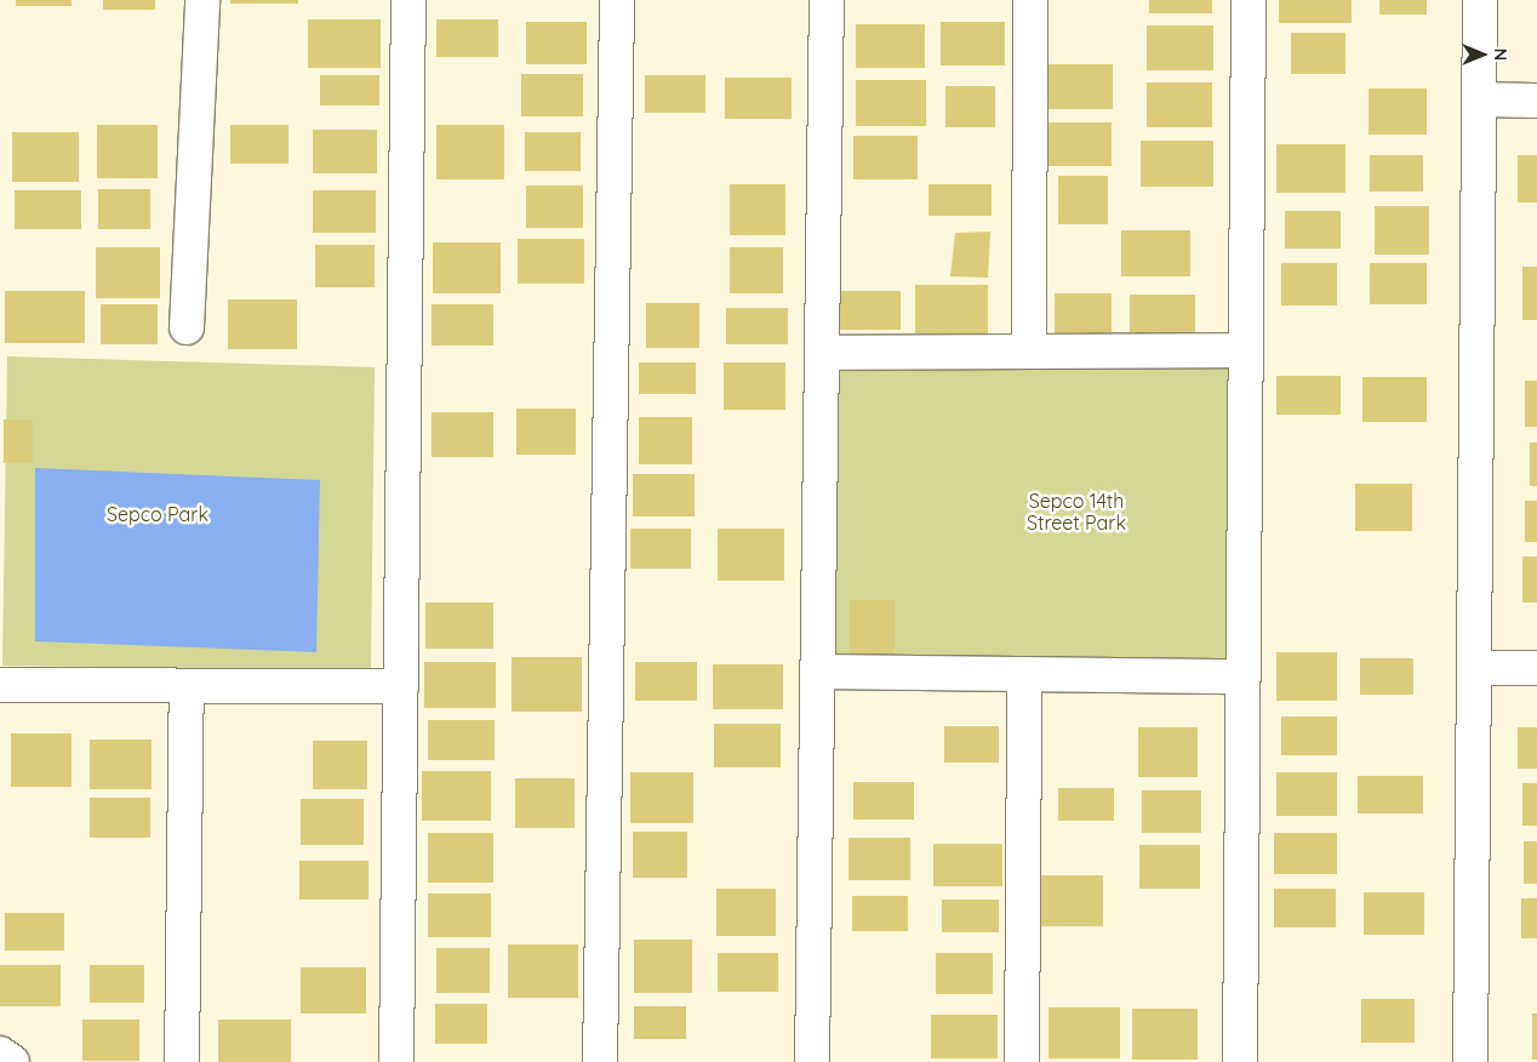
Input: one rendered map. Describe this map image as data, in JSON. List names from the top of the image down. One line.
{"parks":["Sepco 14th Street Park","Sepco Park"],"north":"right"}
